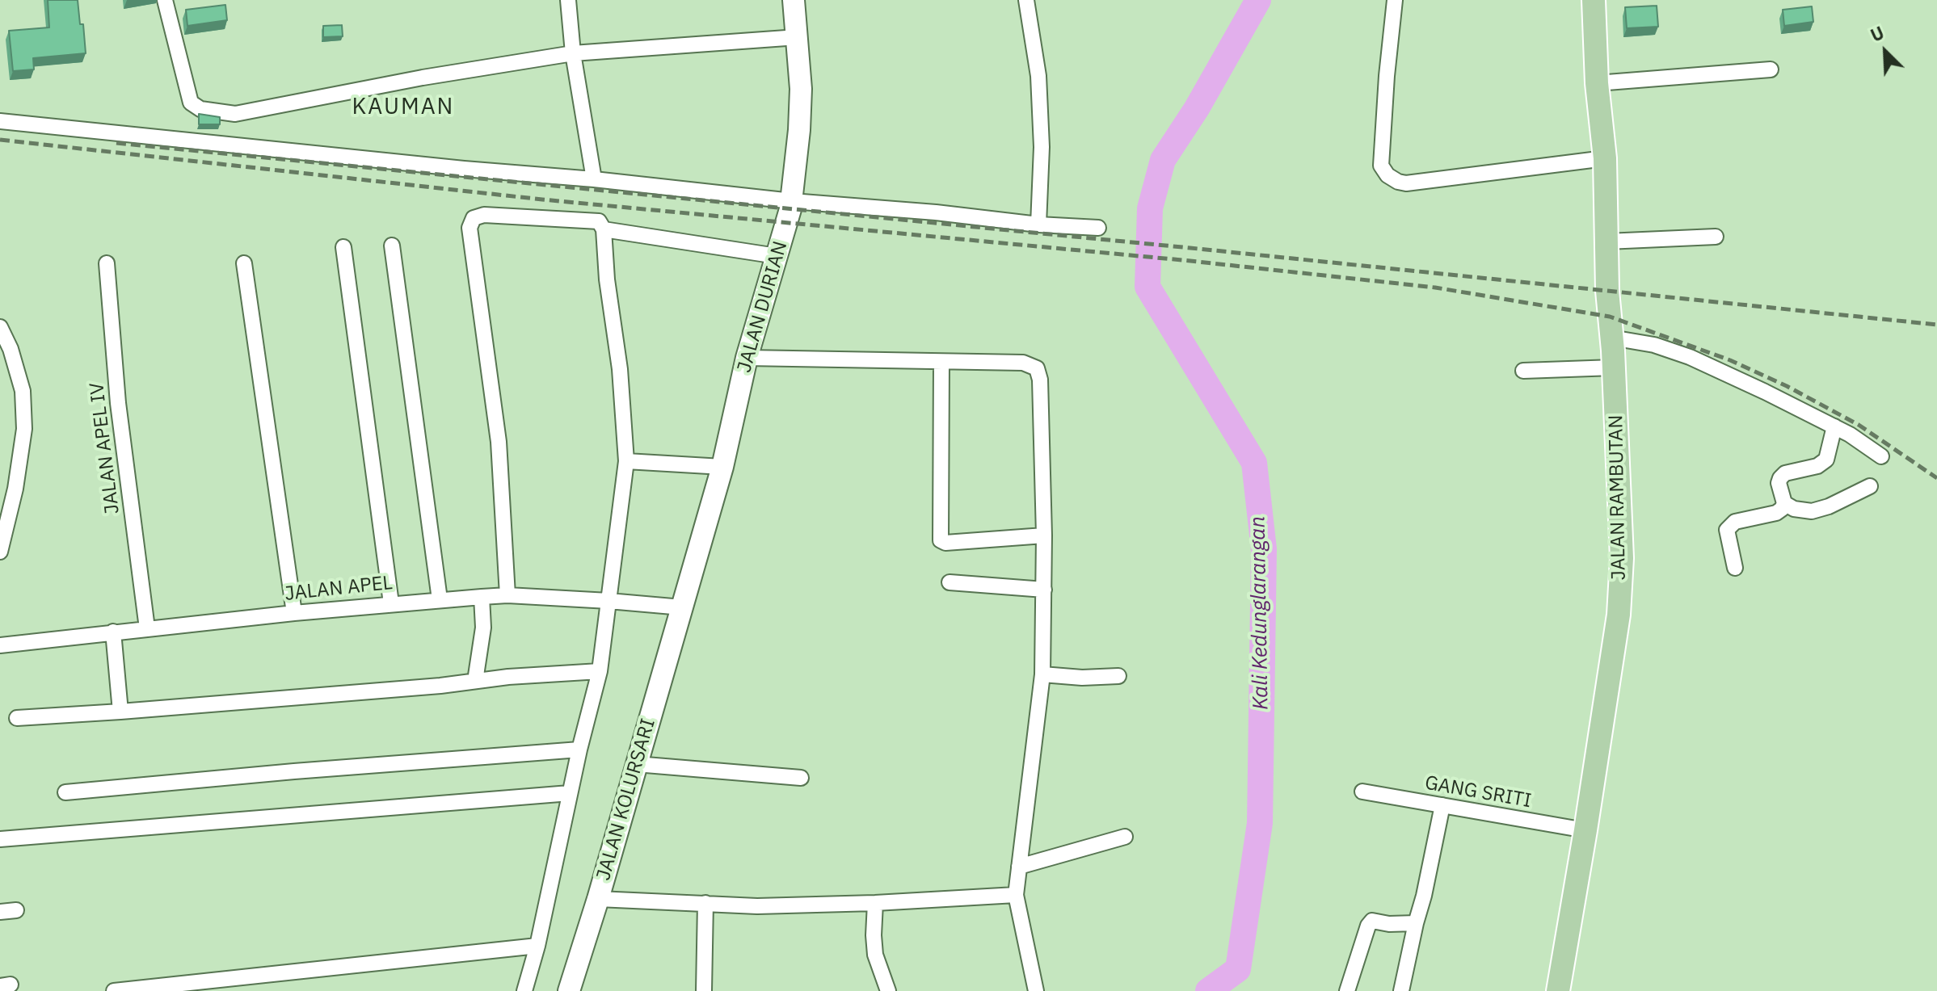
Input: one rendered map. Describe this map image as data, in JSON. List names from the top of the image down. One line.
{"streets":{"main road":["JALAN RAMBUTAN"],"street":["JALAN DURIAN","JALAN APEL IV","JALAN APEL","GANG SRITI","JALAN KOLURSARI"]},"crossings":[["JALAN DURIAN","JALAN APEL"],["JALAN DURIAN","JALAN KOLURSARI"],["JALAN APEL IV","JALAN APEL"],["JALAN RAMBUTAN","GANG SRITI"],["JALAN APEL","JALAN KOLURSARI"]],"districts":["KAUMAN"],"water":["Kali Kedunglarangan"],"north":"top left"}
